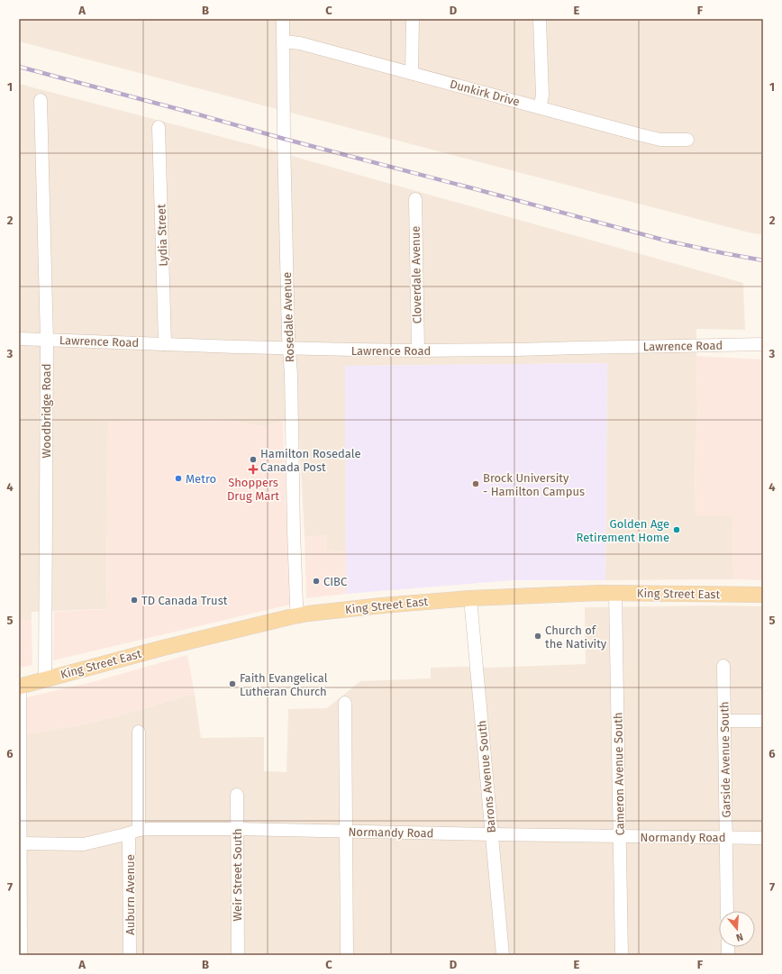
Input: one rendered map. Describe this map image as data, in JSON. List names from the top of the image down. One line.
{"streets":{"main road":["King Street East"],"street":["Dunkirk Drive","Lydia Street","Cloverdale Avenue","Rosedale Avenue","Lawrence Road","Woodbridge Road","Garside Avenue South","Cameron Avenue South","Barons Avenue South","Normandy Road","Weir Street South","Auburn Avenue"]},"crossings":[["Dunkirk Drive","Rosedale Avenue"],["Lydia Street","Lawrence Road"],["Cloverdale Avenue","Lawrence Road"],["Rosedale Avenue","Lawrence Road"],["Rosedale Avenue","King Street East"],["Lawrence Road","Woodbridge Road"],["Woodbridge Road","King Street East"],["King Street East","Cameron Avenue South"],["King Street East","Barons Avenue South"],["Garside Avenue South","Normandy Road"],["Cameron Avenue South","Normandy Road"],["Barons Avenue South","Normandy Road"],["Normandy Road","Weir Street South"],["Normandy Road","Auburn Avenue"]],"places":{"other":["Hamilton Rosedale Canada Post","Metro","Brock University - Hamilton Campus","Golden Age Retirement Home","CIBC","TD Canada Trust","Church of the Nativity","Faith Evangelical Lutheran Church"],"health":["Shoppers Drug Mart"]},"north":"bottom","grid":{"columns":["A","B","C","D","E","F"],"rows":["1","2","3","4","5","6","7"]}}
